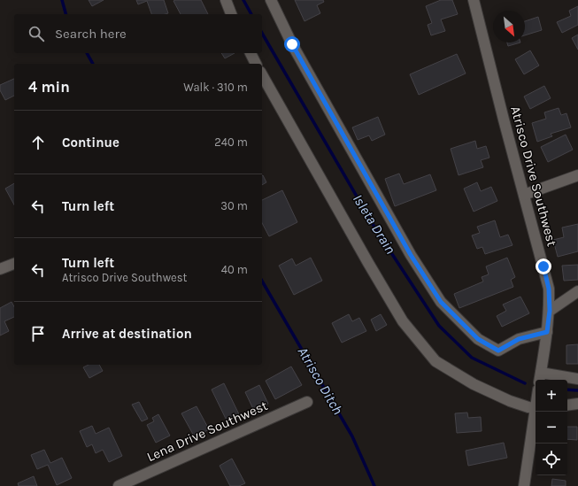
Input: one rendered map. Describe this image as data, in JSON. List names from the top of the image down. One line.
{"streets":{"street":["Atrisco Drive Southwest","Lena Drive Southwest"]},"water":["Isleta Drain","Atrisco Ditch"],"north":"bottom right","page":{"search":"Search here","heading":["4 min","Walk · 310 m"],"list":[["Continue","240 m"],["Turn left","30 m"],["Turn left","Atrisco Drive Southwest","40 m"],"Arrive at destination"],"map_buttons":["+","−"]}}
